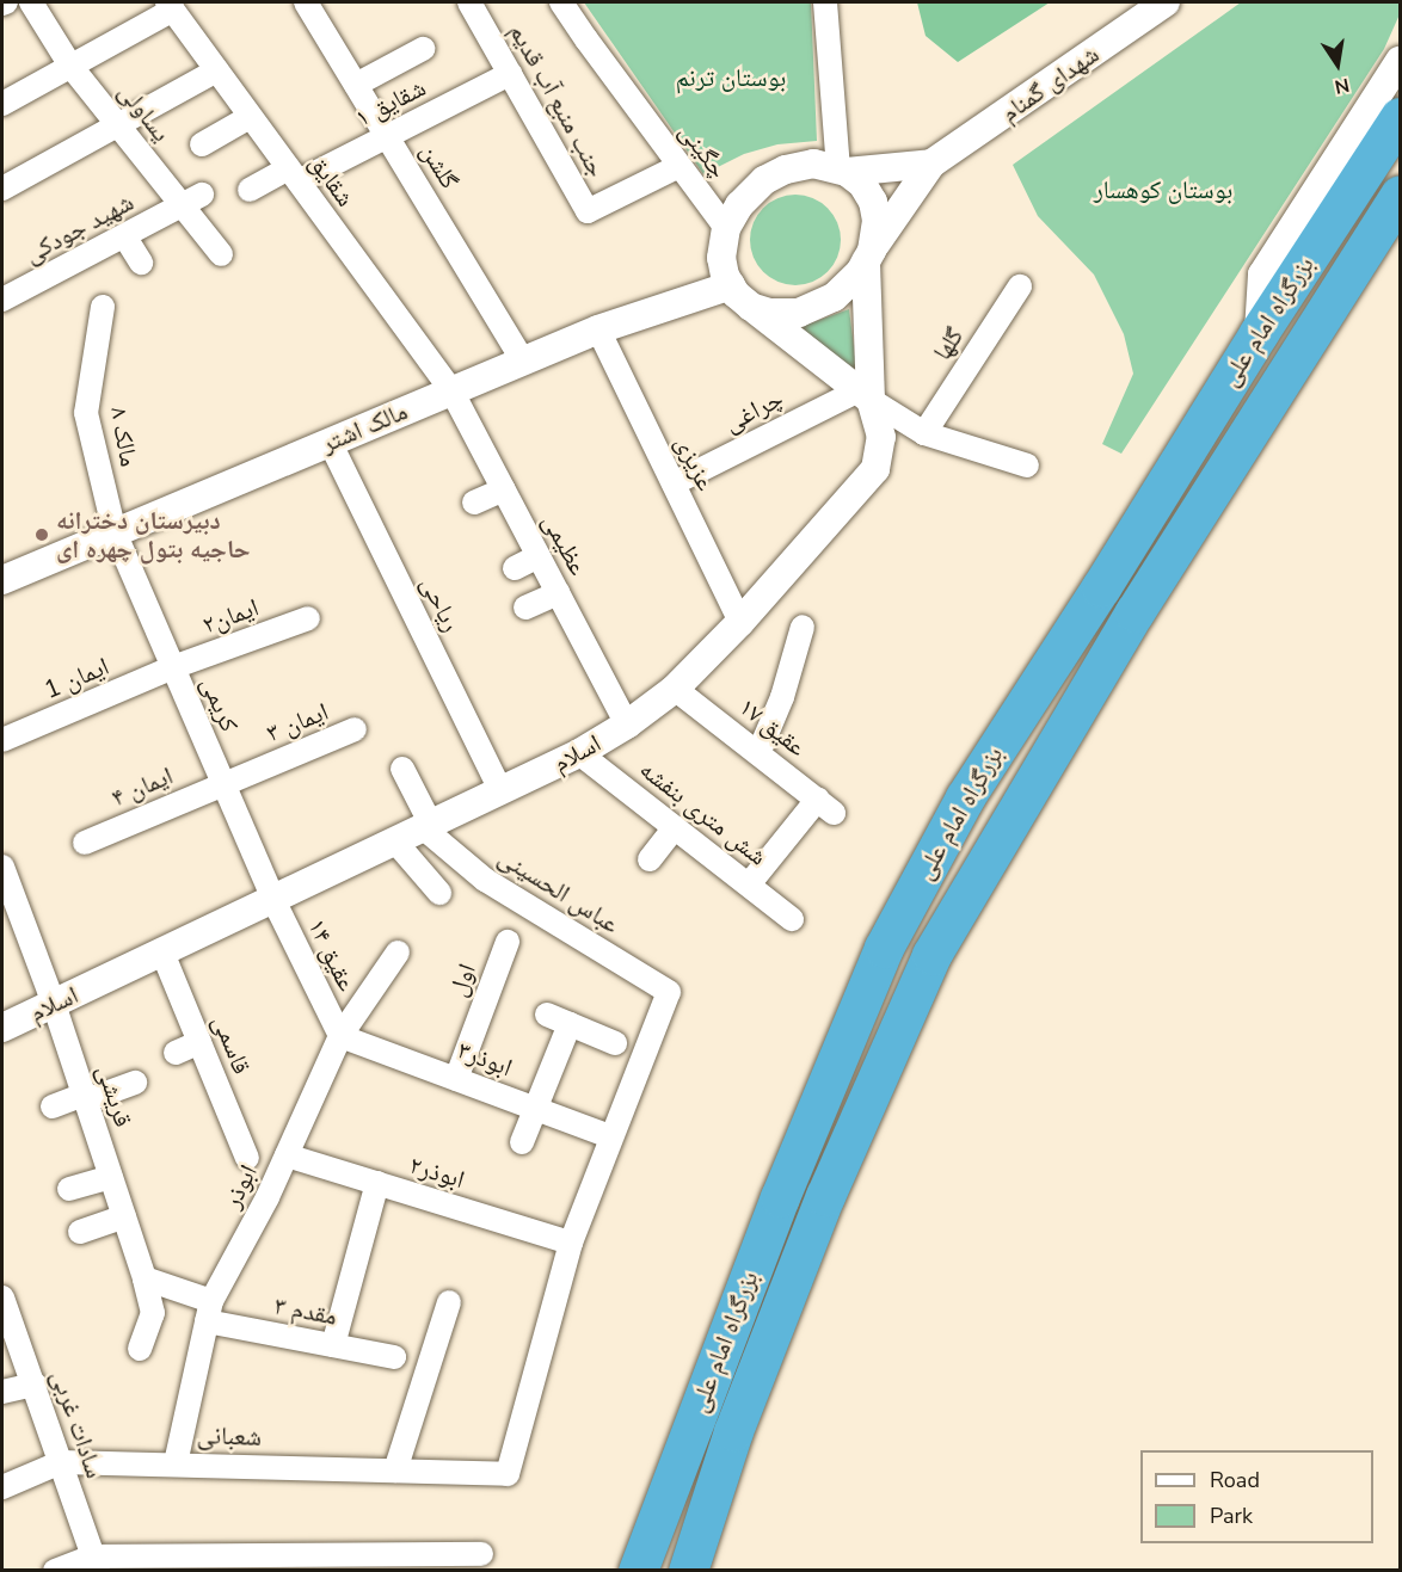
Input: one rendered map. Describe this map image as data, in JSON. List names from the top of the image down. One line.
{"streets":{"highway":["بزرگراه امام علی"],"street":["شهدای گمنام","جنب منبع آب قدیم","شقایق ۱","یساولی","چگینی","گلشن","شقایق","شهید جودکی","گلها","چراغی","مالک اشتر","مالک ۸","عزیزی","عظیمی","ریاحی","ایمان۲","ایمان 1","کریمی","ایمان ۳","عقیق ۱۷","اسلام","ایمان ۴","شش متری بنفشه","عباس الحسینی","عقیق ۱۴","اول","قاسمی","ابوذر۳","قریشی","ابوذر۲","ابوذر","مقدم ۳","سادات غربی","شعبانی"]},"crossings":[["شهدای گمنام","چگینی"],["شهدای گمنام","مالک اشتر"],["شهدای گمنام","اسلام"],["جنب منبع آب قدیم","شقایق ۱"],["جنب منبع آب قدیم","چگینی"],["شقایق ۱","گلشن"],["شقایق ۱","شقایق"],["یساولی","شهید جودکی"],["چگینی","مالک اشتر"],["چگینی","اسلام"],["گلشن","مالک اشتر"],["شقایق","مالک اشتر"],["شقایق","عظیمی"],["چراغی","عزیزی"],["چراغی","اسلام"],["مالک اشتر","مالک ۸"],["مالک اشتر","عزیزی"],["مالک اشتر","عظیمی"],["مالک اشتر","ریاحی"],["مالک اشتر","کریمی"],["مالک اشتر","اسلام"],["مالک ۸","کریمی"],["عزیزی","اسلام"],["عظیمی","اسلام"],["ریاحی","اسلام"],["ایمان۲","ایمان 1"],["ایمان۲","کریمی"],["ایمان 1","کریمی"],["کریمی","ایمان ۳"],["کریمی","اسلام"],["کریمی","ایمان ۴"],["کریمی","عقیق ۱۴"],["ایمان ۳","ایمان ۴"],["عقیق ۱۷","اسلام"],["عقیق ۱۷","شش متری بنفشه"],["اسلام","شش متری بنفشه"],["اسلام","عباس الحسینی"],["اسلام","عقیق ۱۴"],["اسلام","قاسمی"],["اسلام","قریشی"],["عباس الحسینی","ابوذر۳"],["عقیق ۱۴","ابوذر۳"],["عقیق ۱۴","ابوذر"],["اول","ابوذر۳"],["ابوذر۳","ابوذر"],["ابوذر۲","ابوذر"],["ابوذر۲","شعبانی"],["ابوذر","مقدم ۳"],["ابوذر","شعبانی"],["سادات غربی","شعبانی"]],"parks":["بوستان ترنم","بوستان کوهسار"],"places":["دبیرستان دخترانه حاجیه بتول چهره ای"],"legend":["Road","Park"],"north":"bottom"}
